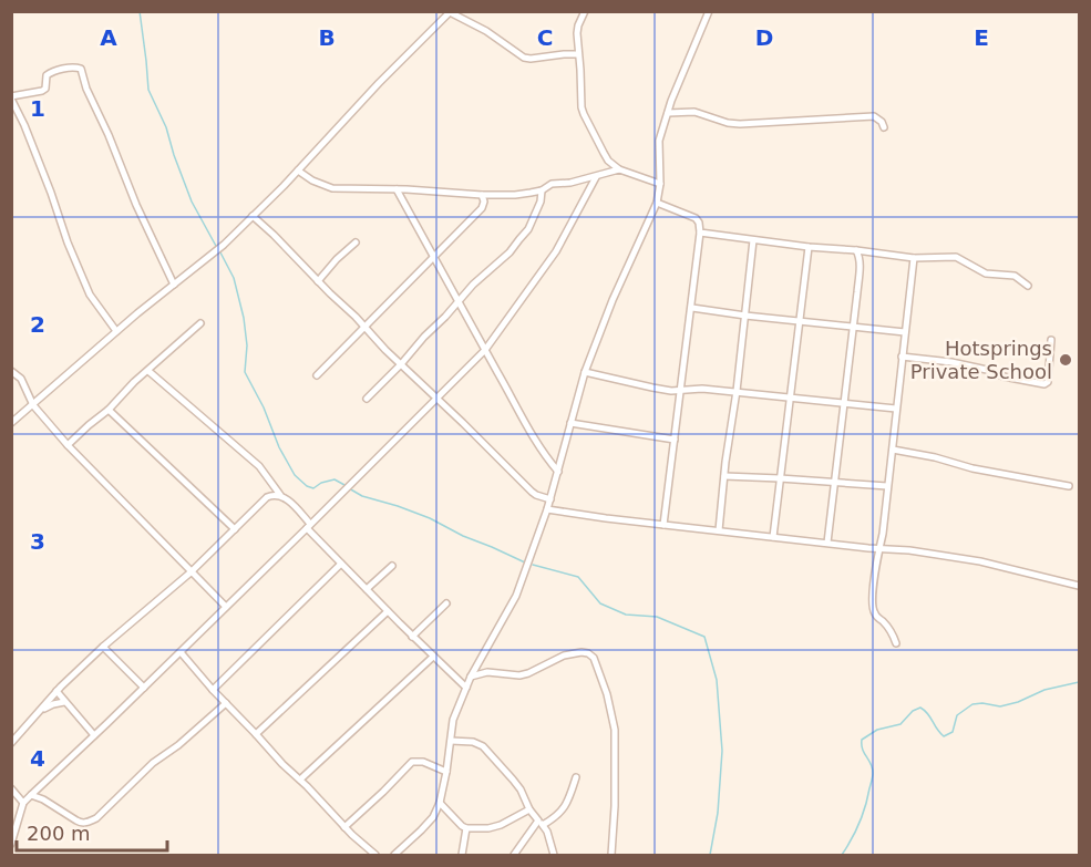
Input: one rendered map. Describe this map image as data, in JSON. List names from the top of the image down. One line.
{"places":["Hotsprings Private School"],"scale_bar":"200 m","grid":{"columns":["A","B","C","D","E"],"rows":["1","2","3","4"]}}
